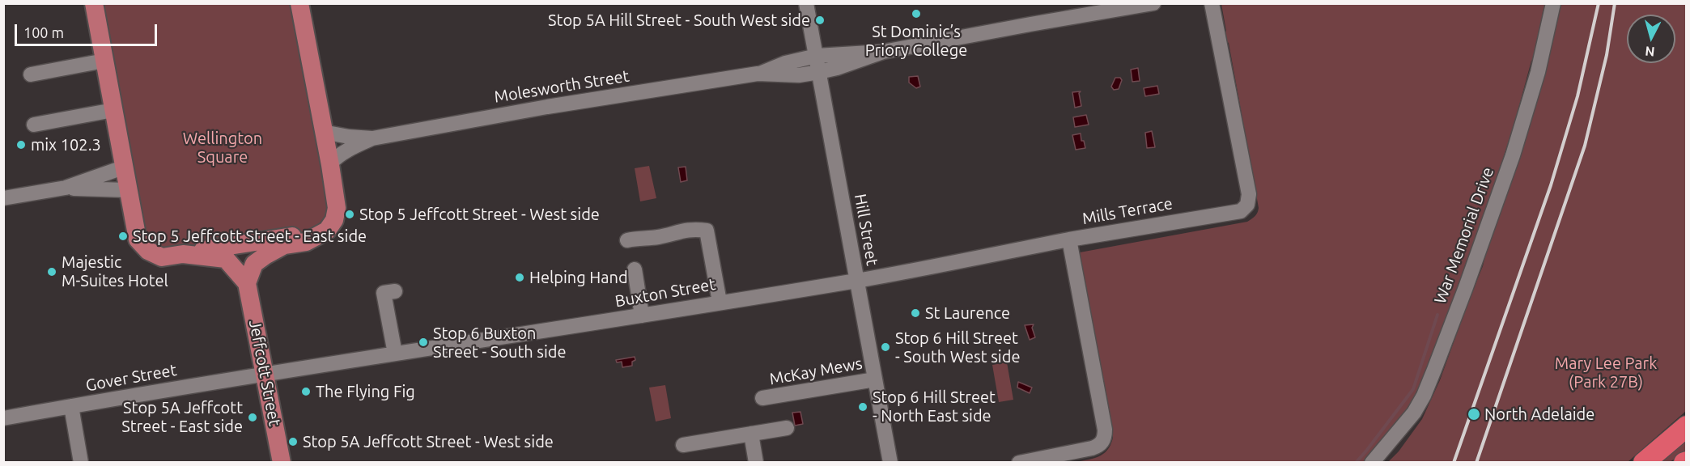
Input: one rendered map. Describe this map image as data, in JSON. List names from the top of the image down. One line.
{"streets":{"main road":["Jeffcott Street"],"street":["Molesworth Street","Mills Terrace","Hill Street","War Memorial Drive","Buxton Street","McKay Mews","Gover Street"]},"crossings":[["Molesworth Street","Hill Street"],["Mills Terrace","Buxton Street"],["Hill Street","Buxton Street"],["Hill Street","McKay Mews"],["Buxton Street","Jeffcott Street"],["Buxton Street","Gover Street"],["Jeffcott Street","Gover Street"]],"parks":["Wellington Square","Mary Lee Park (Park 27B)"],"places":["St Dominic’s Priory College","Stop 5A Hill Street - South West side","mix 102.3","Stop 5 Jeffcott Street - West side","Stop 5 Jeffcott Street - East side","Majestic M-Suites Hotel","Helping Hand","St Laurence","Stop 6 Buxton Street - South side","Stop 6 Hill Street - South West side","The Flying Fig","Stop 6 Hill Street - North East side","North Adelaide","Stop 5A Jeffcott Street - East side","Stop 5A Jeffcott Street - West side"],"scale_bar":"100 m","north":"bottom"}
